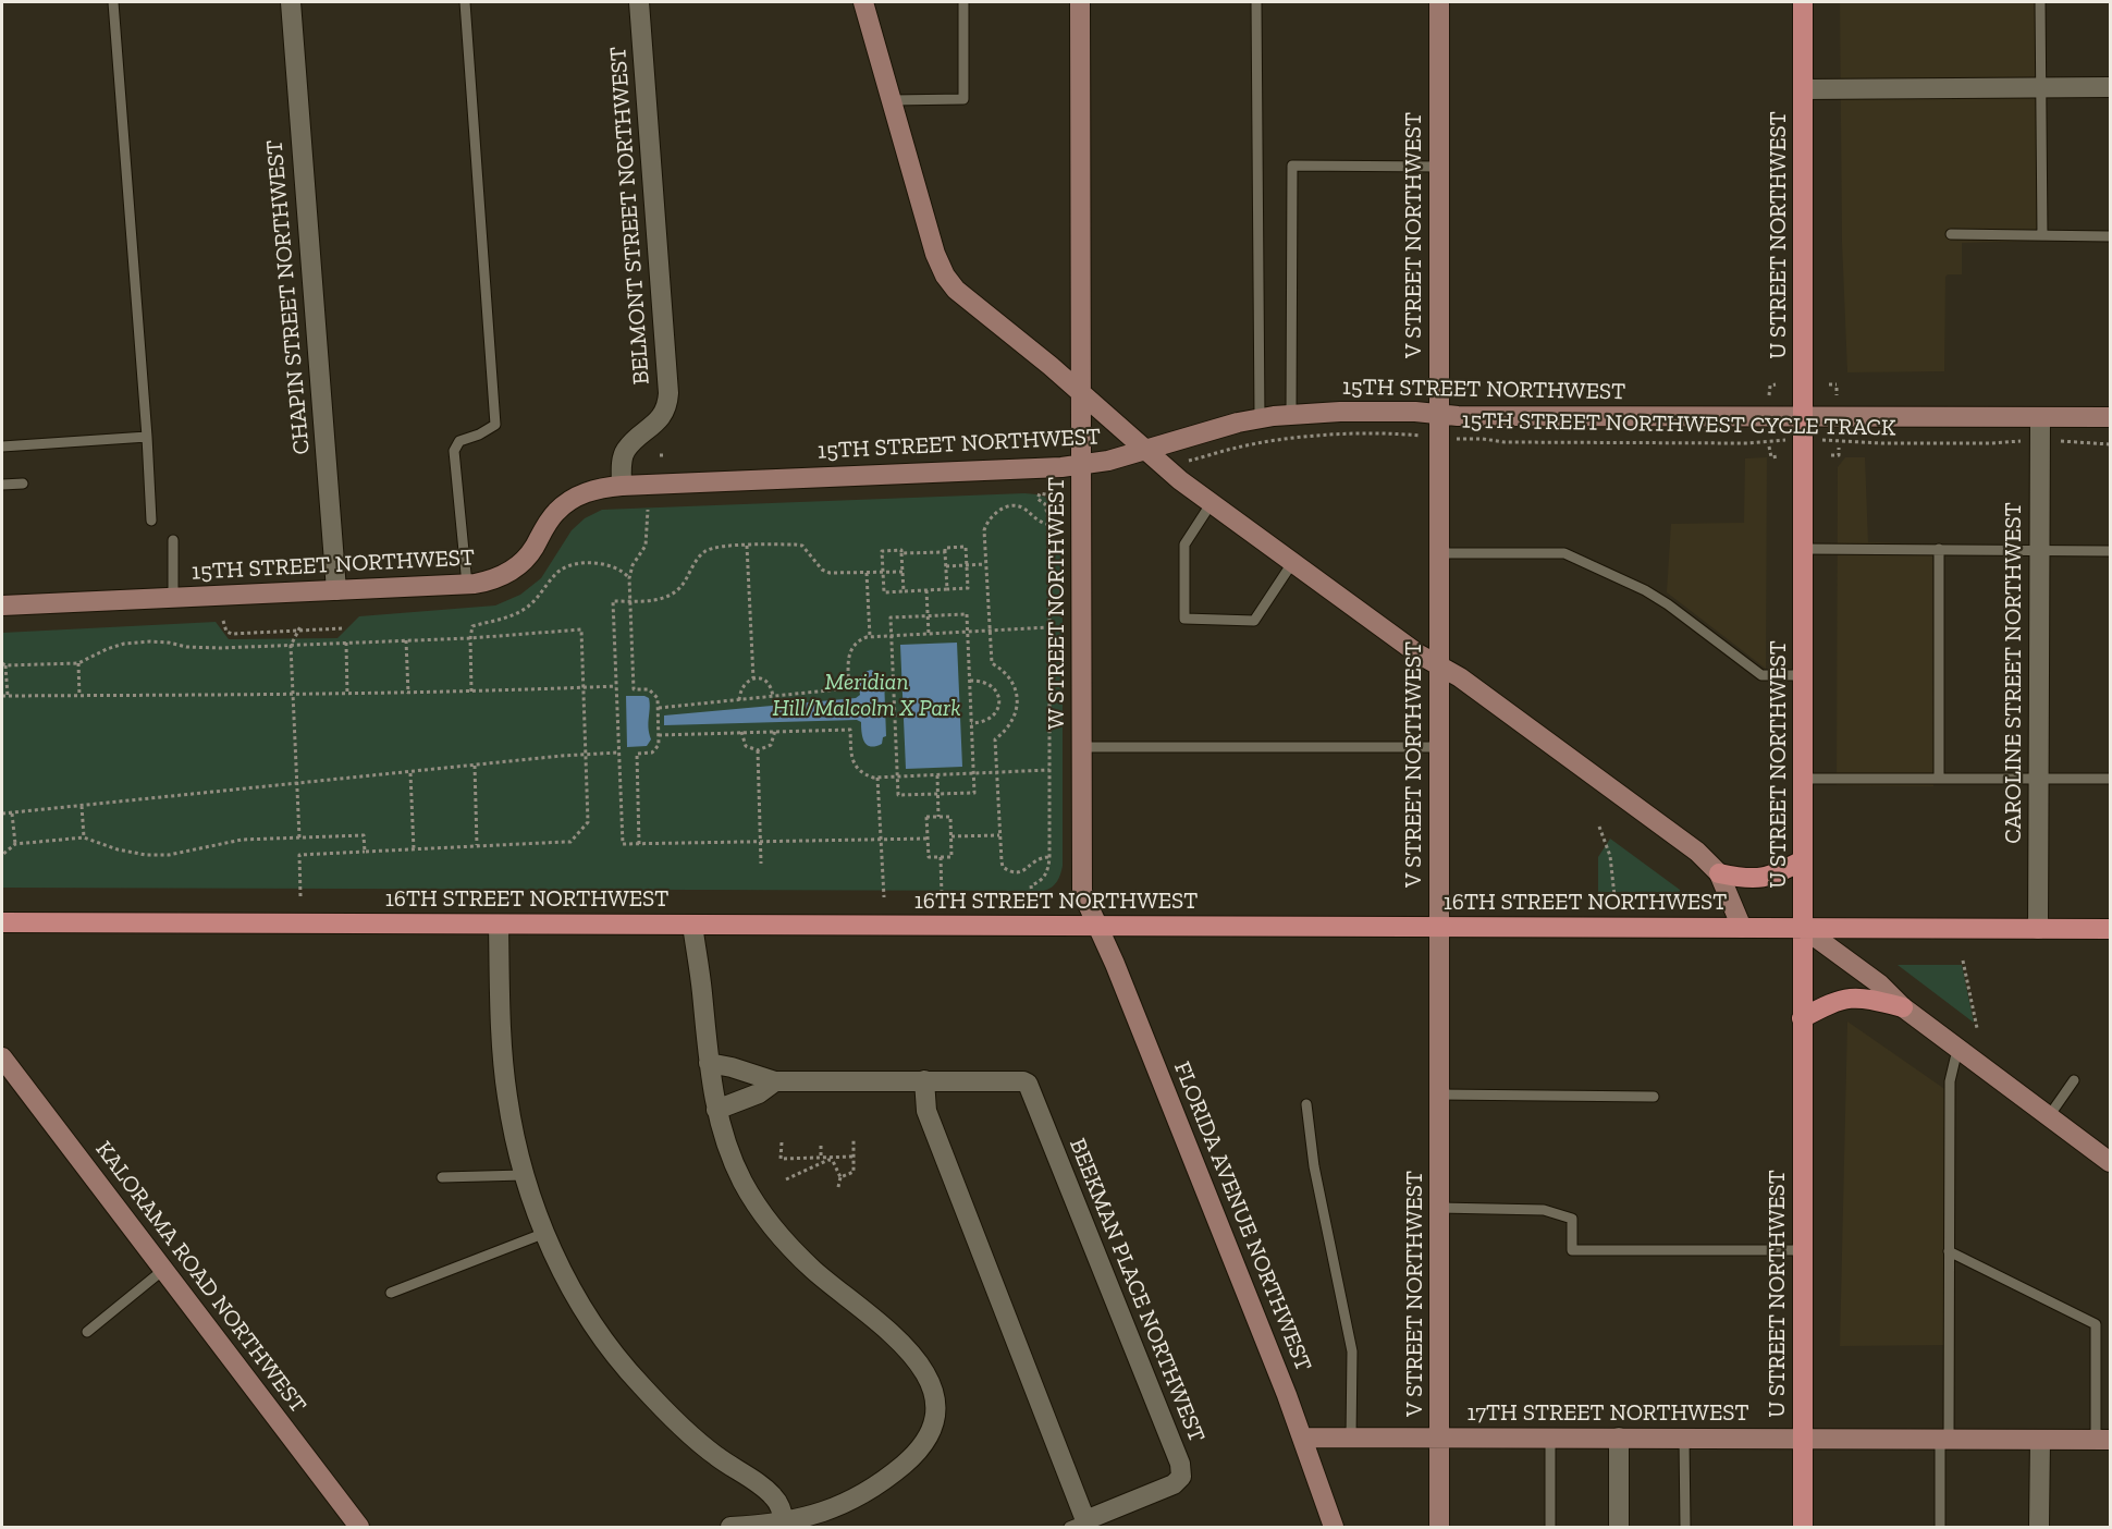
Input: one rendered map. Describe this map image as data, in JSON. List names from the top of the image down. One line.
{"streets":{"main road":["U STREET NORTHWEST","16TH STREET NORTHWEST"],"street":["BELMONT STREET NORTHWEST","V STREET NORTHWEST","CHAPIN STREET NORTHWEST","15TH STREET NORTHWEST","W STREET NORTHWEST","CAROLINE STREET NORTHWEST","FLORIDA AVENUE NORTHWEST","KALORAMA ROAD NORTHWEST","BEEKMAN PLACE NORTHWEST","17TH STREET NORTHWEST"],"path":["15TH STREET NORTHWEST CYCLE TRACK"]},"crossings":[["BELMONT STREET NORTHWEST","15TH STREET NORTHWEST"],["V STREET NORTHWEST","15TH STREET NORTHWEST"],["V STREET NORTHWEST","15TH STREET NORTHWEST CYCLE TRACK"],["V STREET NORTHWEST","16TH STREET NORTHWEST"],["V STREET NORTHWEST","17TH STREET NORTHWEST"],["U STREET NORTHWEST","15TH STREET NORTHWEST"],["U STREET NORTHWEST","15TH STREET NORTHWEST CYCLE TRACK"],["U STREET NORTHWEST","16TH STREET NORTHWEST"],["U STREET NORTHWEST","17TH STREET NORTHWEST"],["CHAPIN STREET NORTHWEST","15TH STREET NORTHWEST"],["15TH STREET NORTHWEST","W STREET NORTHWEST"],["15TH STREET NORTHWEST","CAROLINE STREET NORTHWEST"],["15TH STREET NORTHWEST CYCLE TRACK","CAROLINE STREET NORTHWEST"],["W STREET NORTHWEST","16TH STREET NORTHWEST"],["W STREET NORTHWEST","FLORIDA AVENUE NORTHWEST"],["CAROLINE STREET NORTHWEST","16TH STREET NORTHWEST"],["16TH STREET NORTHWEST","FLORIDA AVENUE NORTHWEST"],["FLORIDA AVENUE NORTHWEST","17TH STREET NORTHWEST"]],"parks":["Meridian Hill/Malcolm X Park"]}
